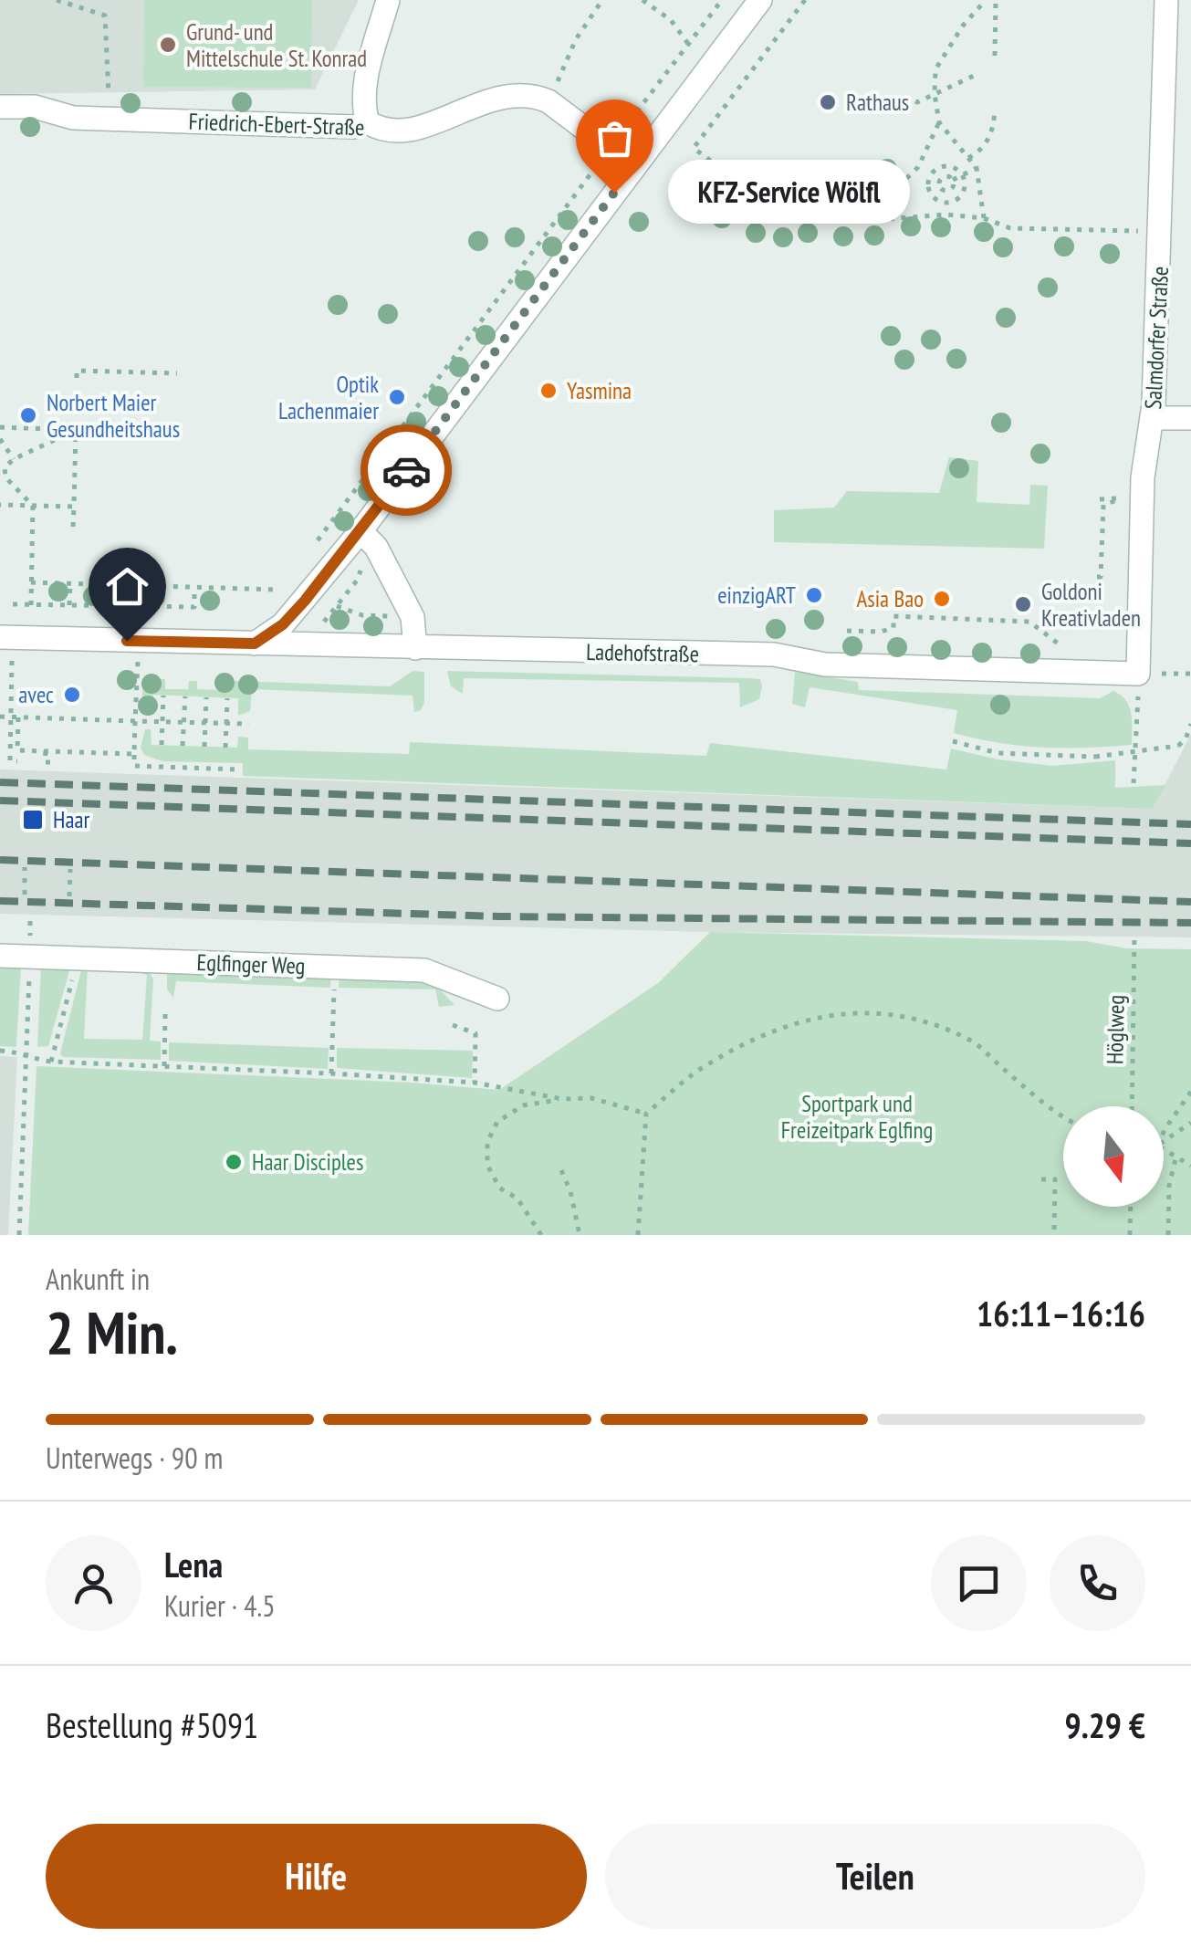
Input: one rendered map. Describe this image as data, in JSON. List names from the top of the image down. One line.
{"streets":{"street":["Friedrich-Ebert-Straße","Salmdorfer Straße","Ladehofstraße","Eglfinger Weg"],"path":["Höglweg"]},"crossings":[["Salmdorfer Straße","Ladehofstraße"]],"parks":["Sportpark und Freizeitpark Eglfing"],"places":{"other":["Grund- und Mittelschule St. Konrad","Rathaus","KFZ-Service Wölfl","Yasmina","Optik Lachenmaier","Norbert Maier Gesundheitshaus","einzigART","Asia Bao","Goldoni Kreativladen","avec","Haar Disciples"],"transit":["Haar"]},"north":"bottom","page":{"bubble":"KFZ-Service Wölfl","heading":["2 Min.","Ankunft in","16:11–16:16"],"panel":["Lena","Kurier · 4.5","Bestellung #5091","9.29 €"],"bar":"Unterwegs · 90 m","buttons":["Hilfe","Teilen"]}}
